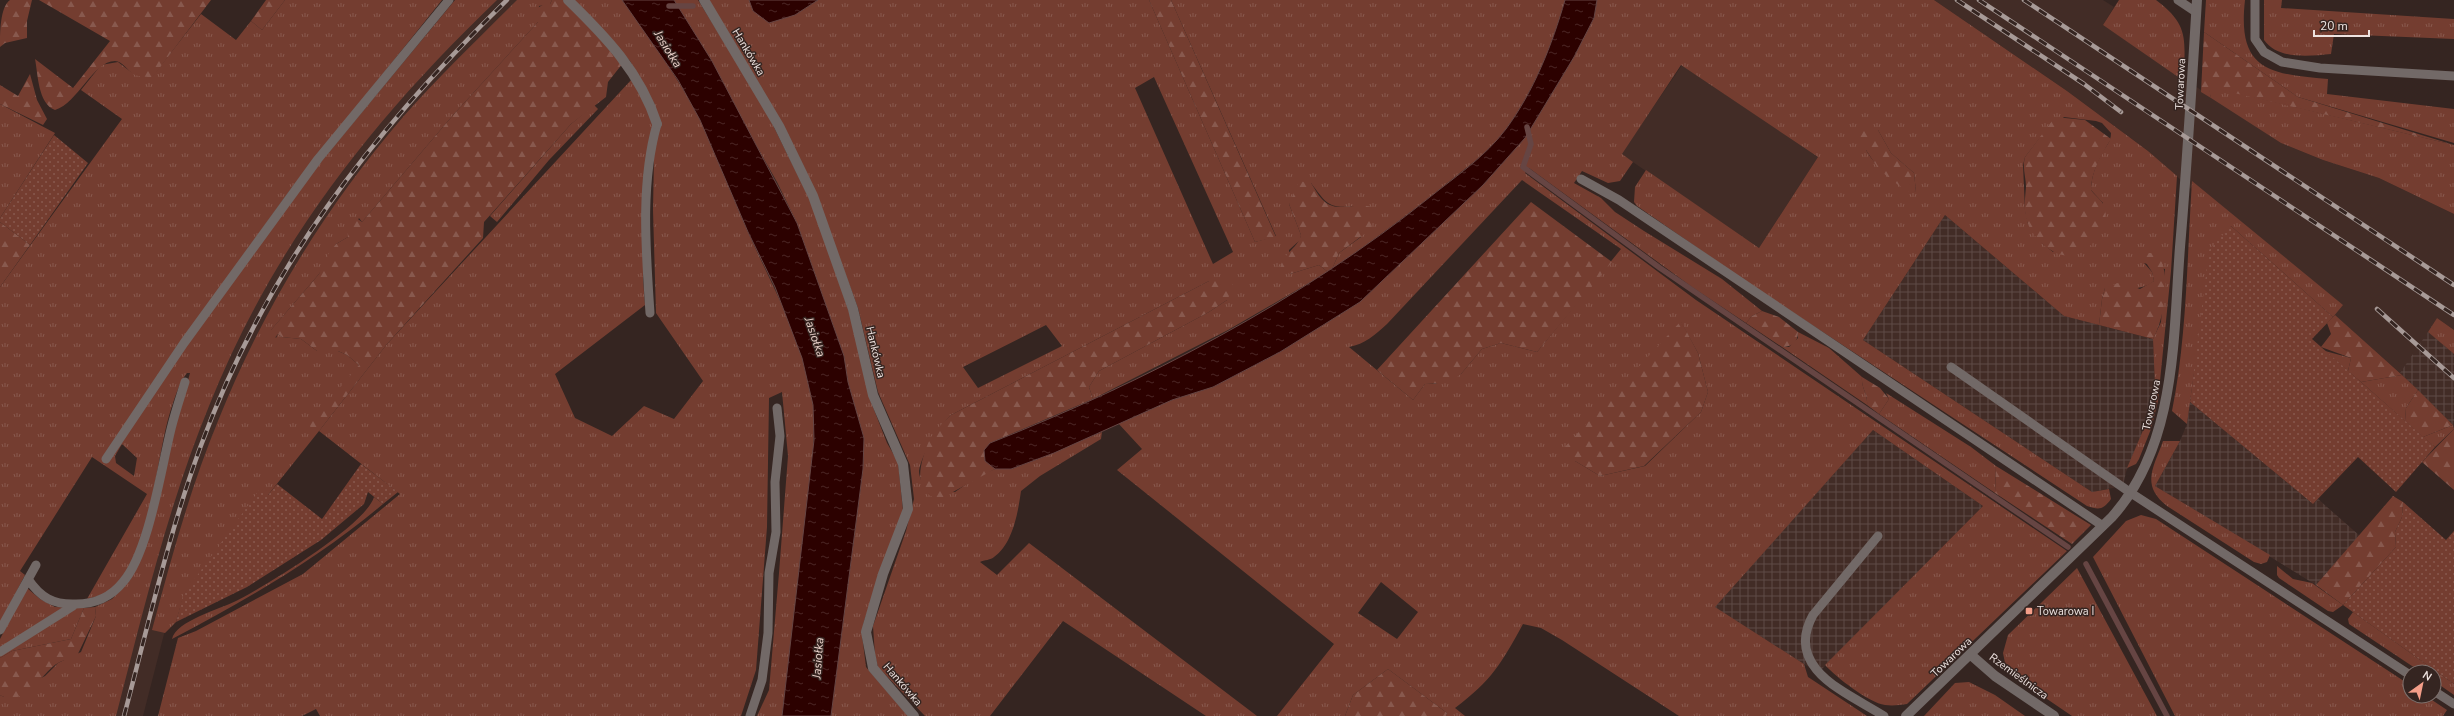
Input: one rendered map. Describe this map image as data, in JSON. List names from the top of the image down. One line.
{"streets":{"street":["Hankówka","Towarowa","Rzemieślnicza"]},"crossings":[["Towarowa","Rzemieślnicza"]],"water":["Jasiołka"],"places":{"transit":["Towarowa I"]},"scale_bar":"20 m","north":"top right"}
